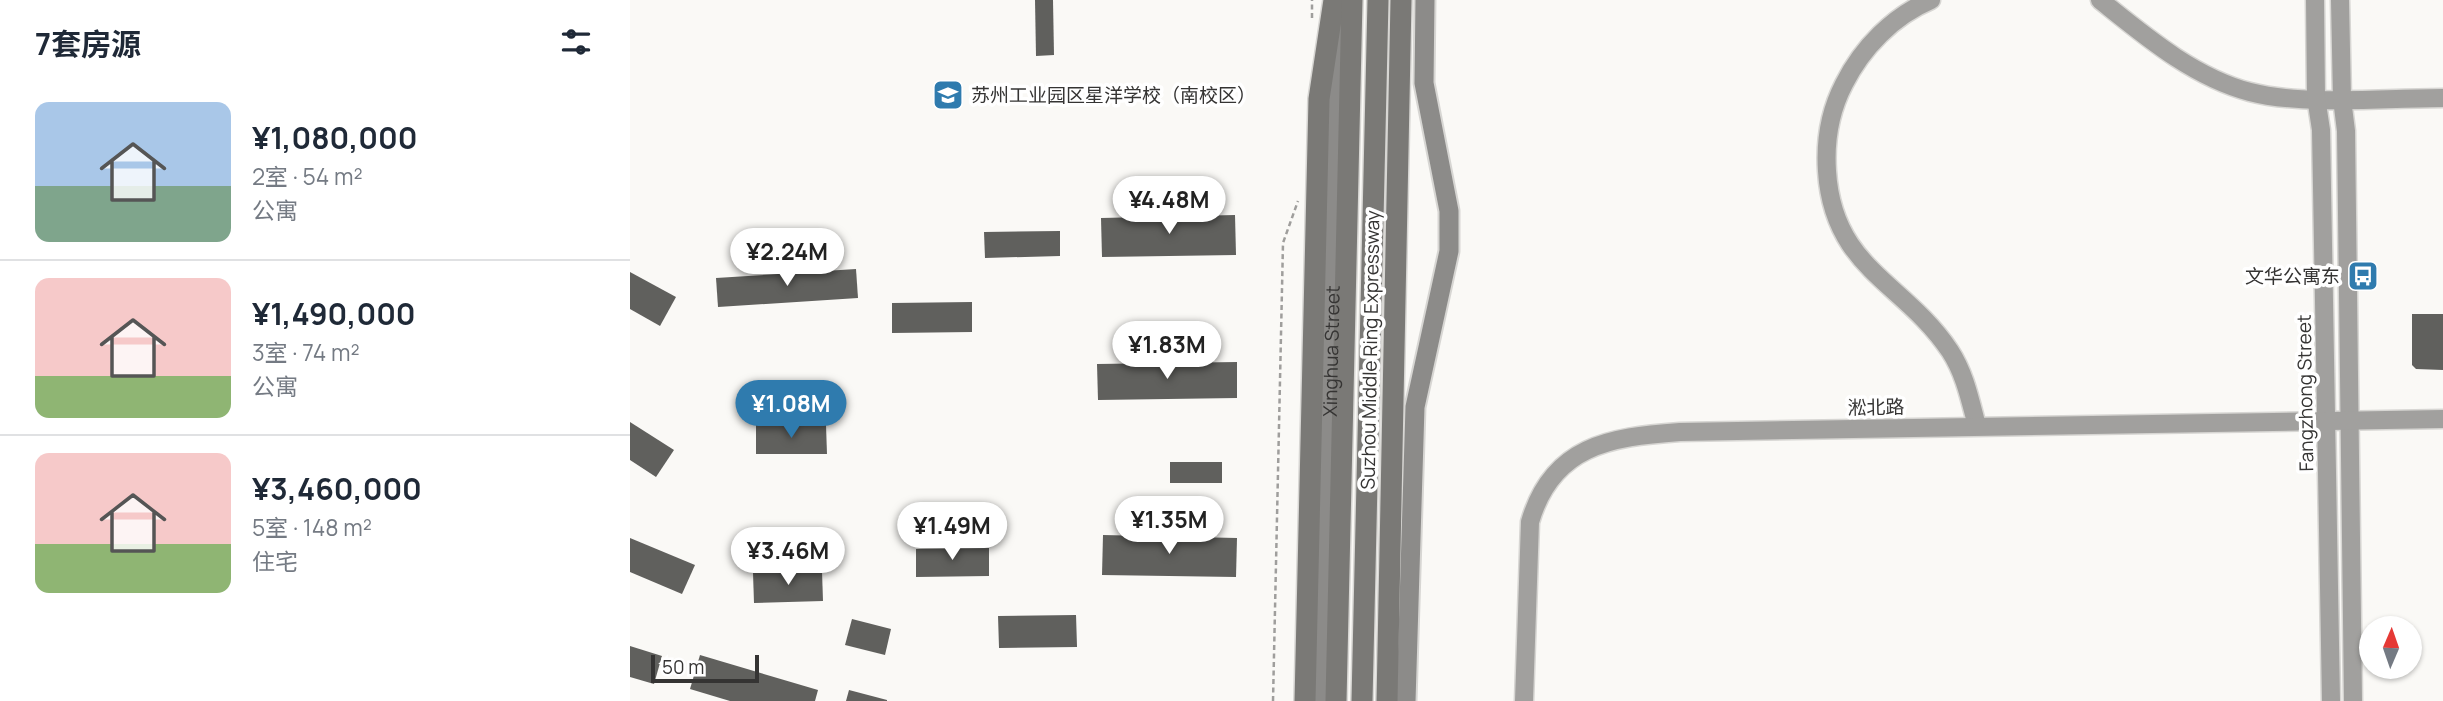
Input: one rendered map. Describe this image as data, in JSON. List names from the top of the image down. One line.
{"streets":{"highway":["Suzhou Middle Ring Expressway"],"main road":["Xinghua Street"],"street":["Fangzhong Street","淞北路"]},"crossings":[["Fangzhong Street","淞北路"]],"places":{"school or university":["苏州工业园区星洋学校（南校区）"],"bus stop":["文华公寓东"]},"scale_bar":"50 m","north":"top","page":{"heading":"7套房源","list":[{"name":"¥1,080,000","note":"2室 · 54 m² · 公寓"},{"name":"¥1,490,000","note":"3室 · 74 m² · 公寓"},{"name":"¥3,460,000","note":"5室 · 148 m² · 住宅"}],"price":["¥4.48M","¥2.24M","¥1.83M","¥1.08M","¥1.35M","¥1.49M","¥3.46M"],"scale":"50 m"}}
